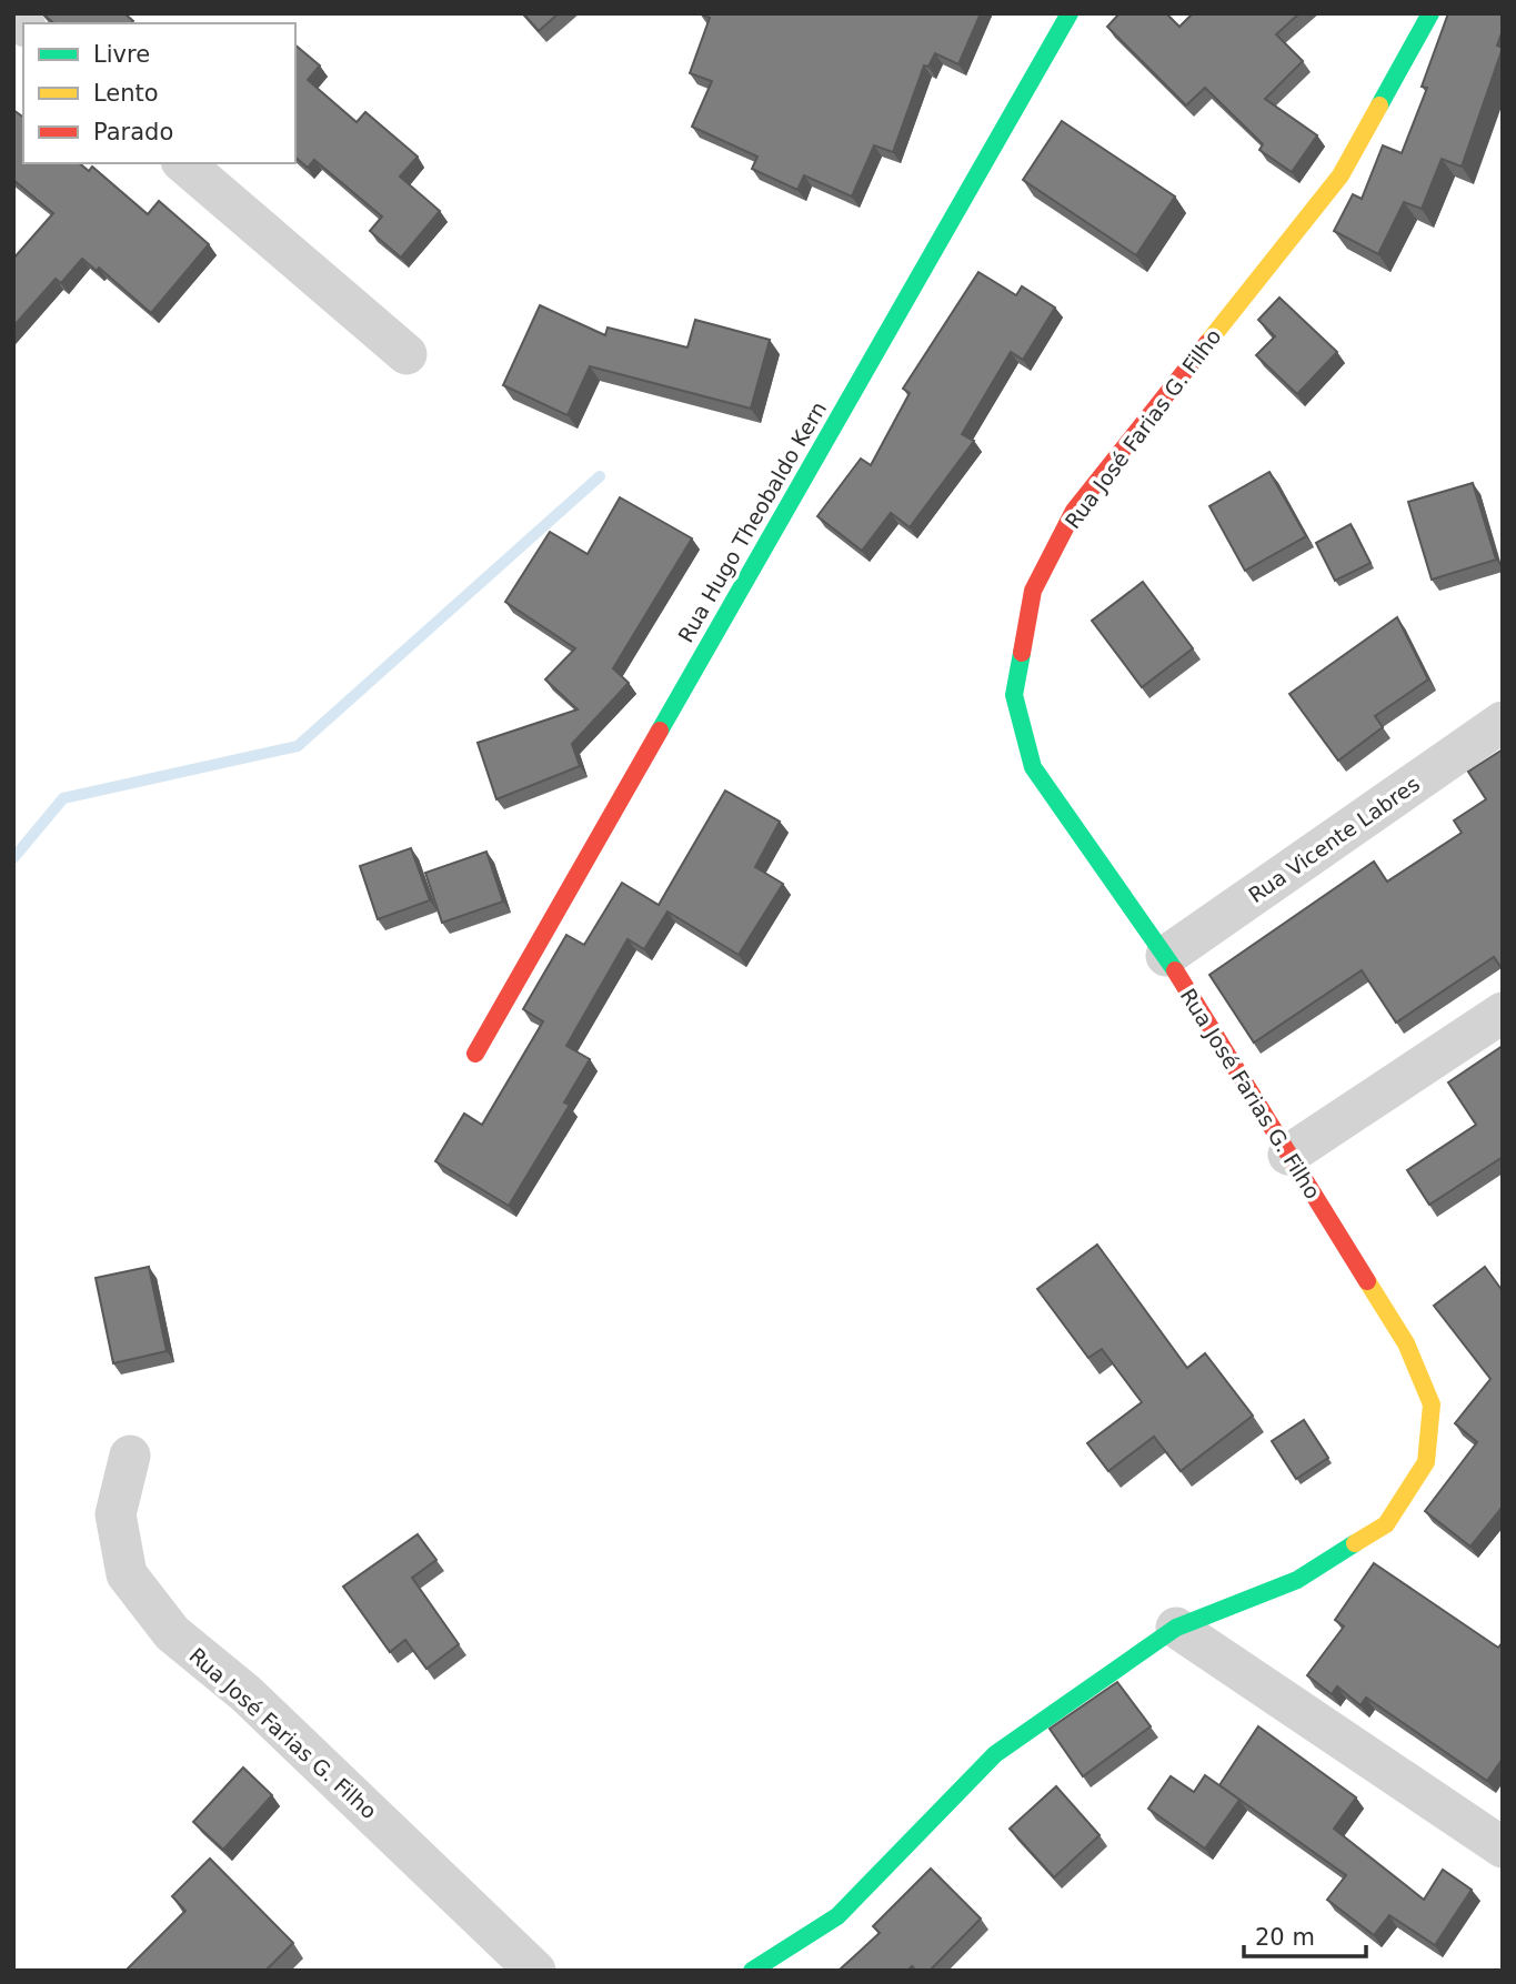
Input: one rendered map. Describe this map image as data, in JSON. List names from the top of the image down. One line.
{"streets":{"street":["Rua José Farias G. Filho","Rua Hugo Theobaldo Kern","Rua Vicente Labres"]},"crossings":[["Rua José Farias G. Filho","Rua Vicente Labres"]],"legend":["Livre","Lento","Parado"],"scale_bar":"20 m"}
